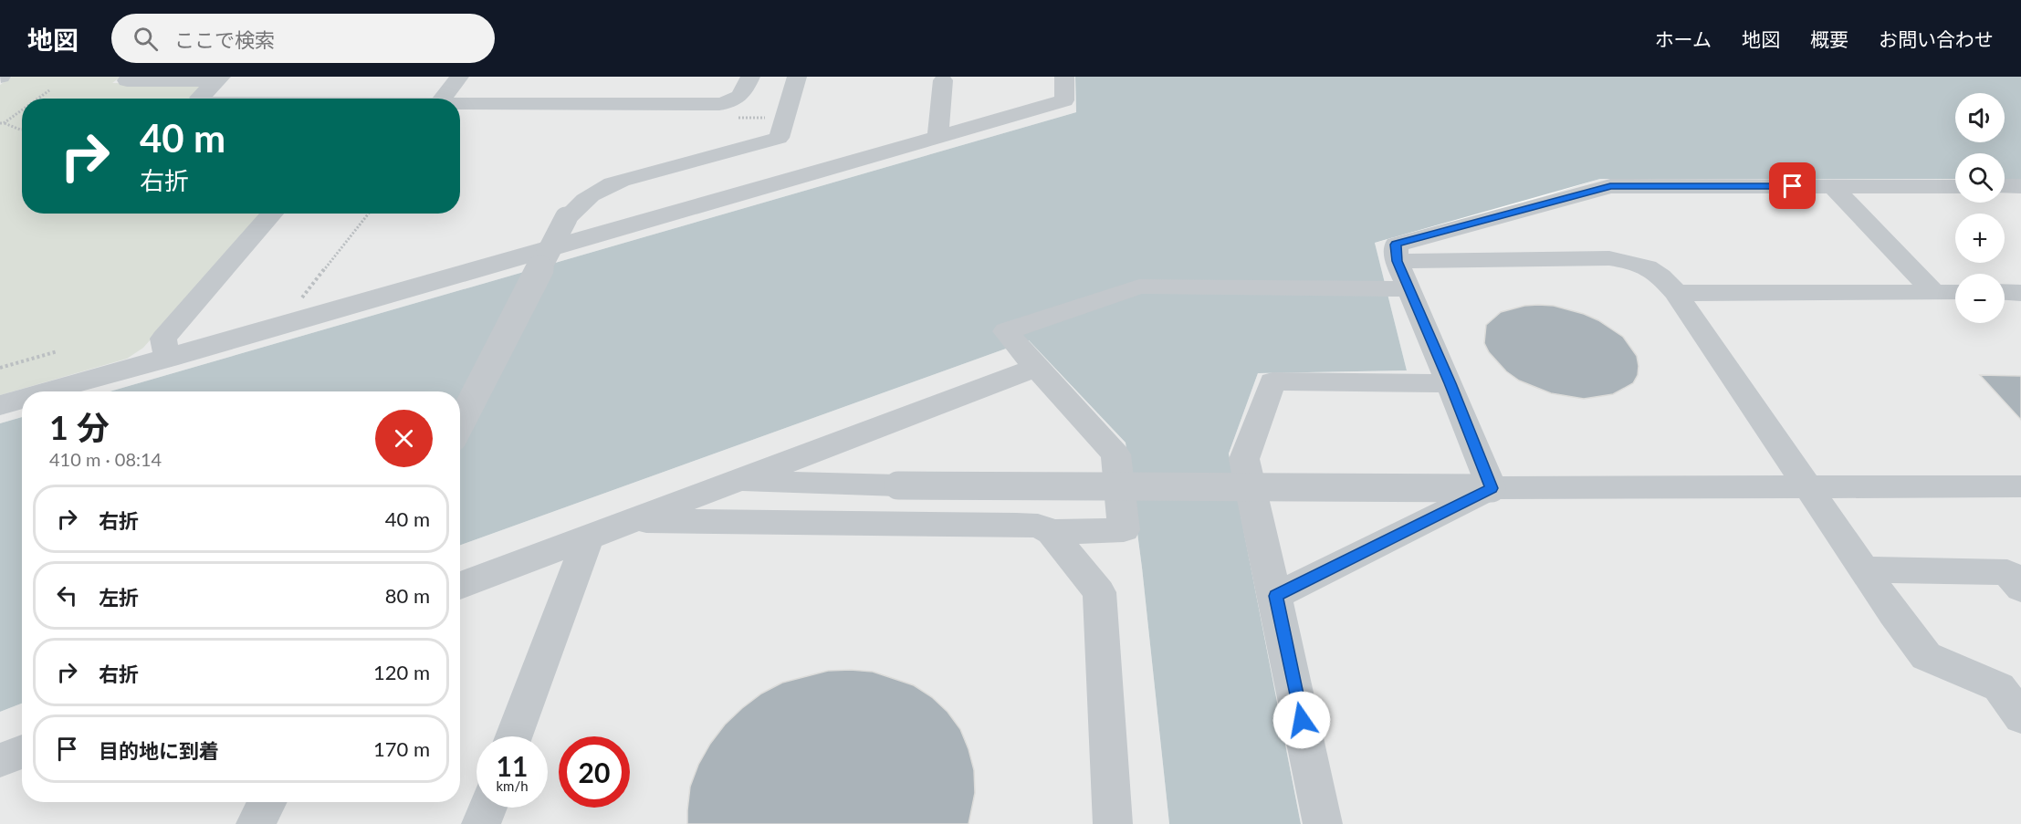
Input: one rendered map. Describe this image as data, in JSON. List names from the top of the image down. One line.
{"page":{"header":"地図","search":"ここで検索","nav":["ホーム","地図","概要","お問い合わせ"],"map_buttons":["+","−"],"turn":["40 m","右折"],"heading":["1 分","410 m · 08:14"],"list":[{"name":"右折","value":"40 m"},{"name":"左折","value":"80 m"},{"name":"右折","value":"120 m"},{"name":"目的地に到着","value":"170 m"}],"speed":"11 km/h","limit":"20"}}
